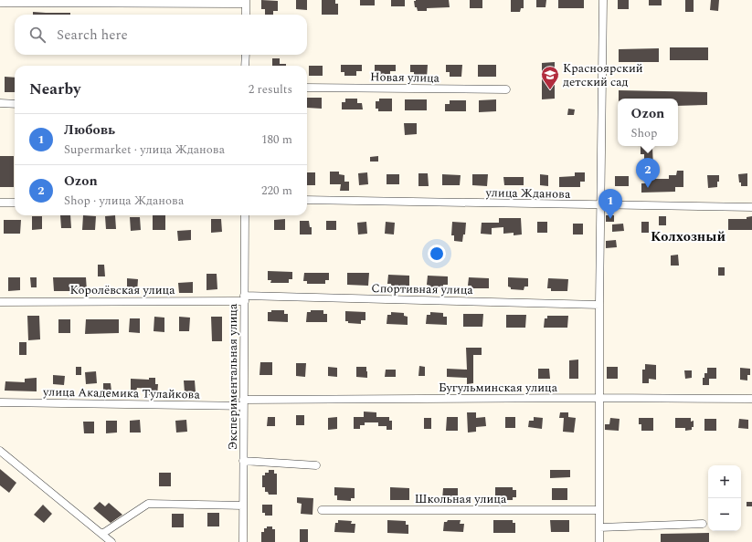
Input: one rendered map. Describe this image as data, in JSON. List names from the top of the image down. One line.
{"streets":{"street":["Новая улица","улица Жданова","Спортивная улица","Королёвская улица","Экспериментальная улица","Бугульминская улица","улица Академика Тулайкова","Школьная улица"]},"crossings":[["Спортивная улица","Королёвская улица"],["Спортивная улица","Экспериментальная улица"],["Королёвская улица","Экспериментальная улица"],["Экспериментальная улица","Бугульминская улица"],["Экспериментальная улица","улица Академика Тулайкова"],["Бугульминская улица","улица Академика Тулайкова"]],"districts":["Колхозный"],"places":{"school or university":["Красноярский детский сад"]},"page":{"search":"Search here","heading":["Nearby","2 results"],"popup":["Ozon","Shop"],"list":[{"mark":"1","name":"Любовь","note":"Supermarket · улица Жданова","value":"180 m"},{"mark":"2","name":"Ozon","note":"Shop · улица Жданова","value":"220 m"}],"pins":["2","1"],"map_buttons":["+","−"]}}
